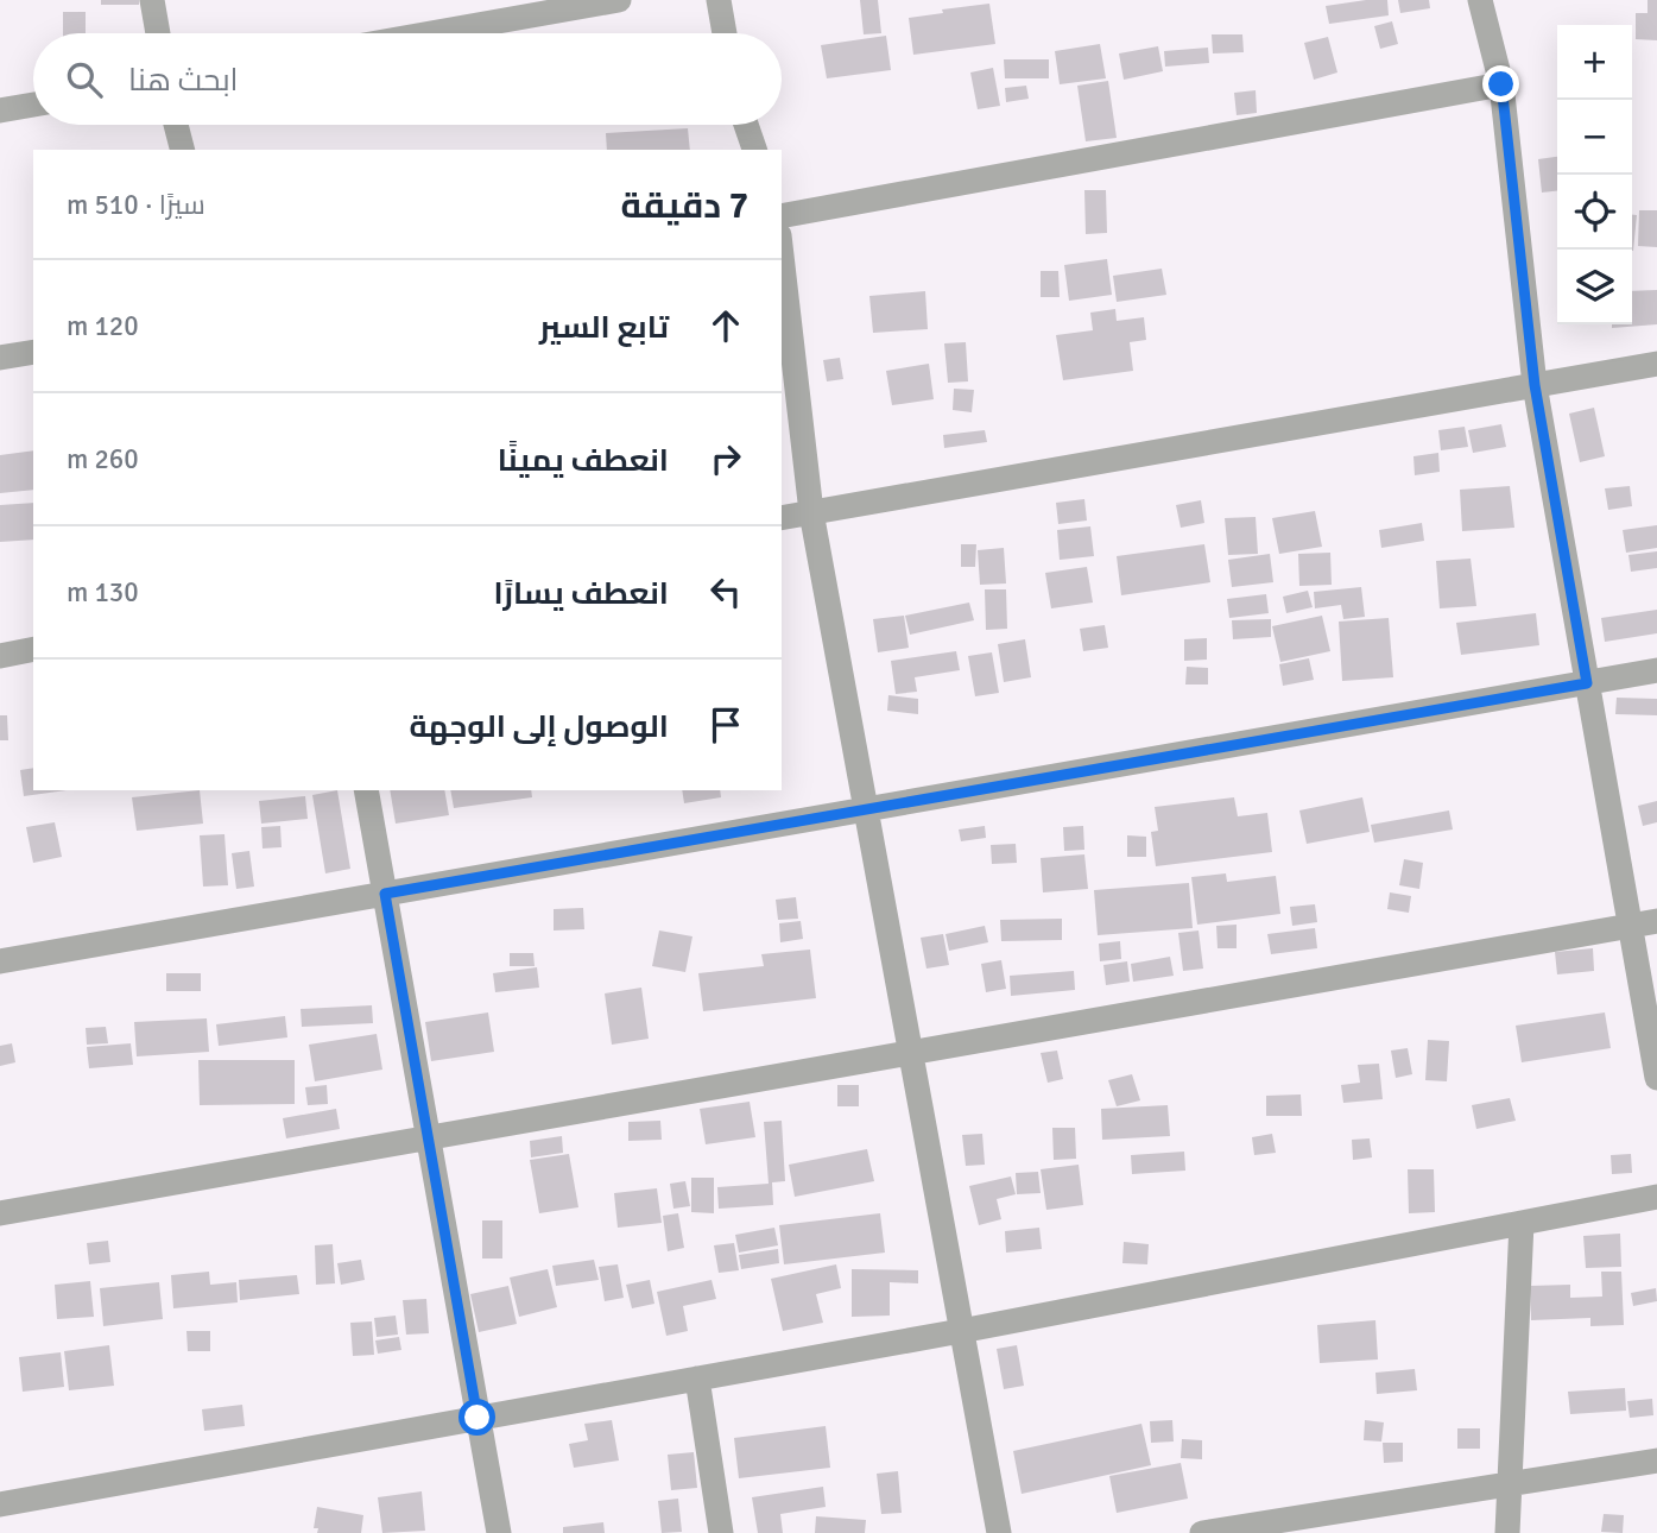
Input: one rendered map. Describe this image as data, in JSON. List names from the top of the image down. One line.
{"page":{"map_buttons":["+","−"],"search":"ابحث هنا","heading":["7 دقيقة","سيرًا · 510 m"],"list":[["تابع السير","120 m"],["انعطف يمينًا","260 m"],["انعطف يسارًا","130 m"],"الوصول إلى الوجهة"]}}
